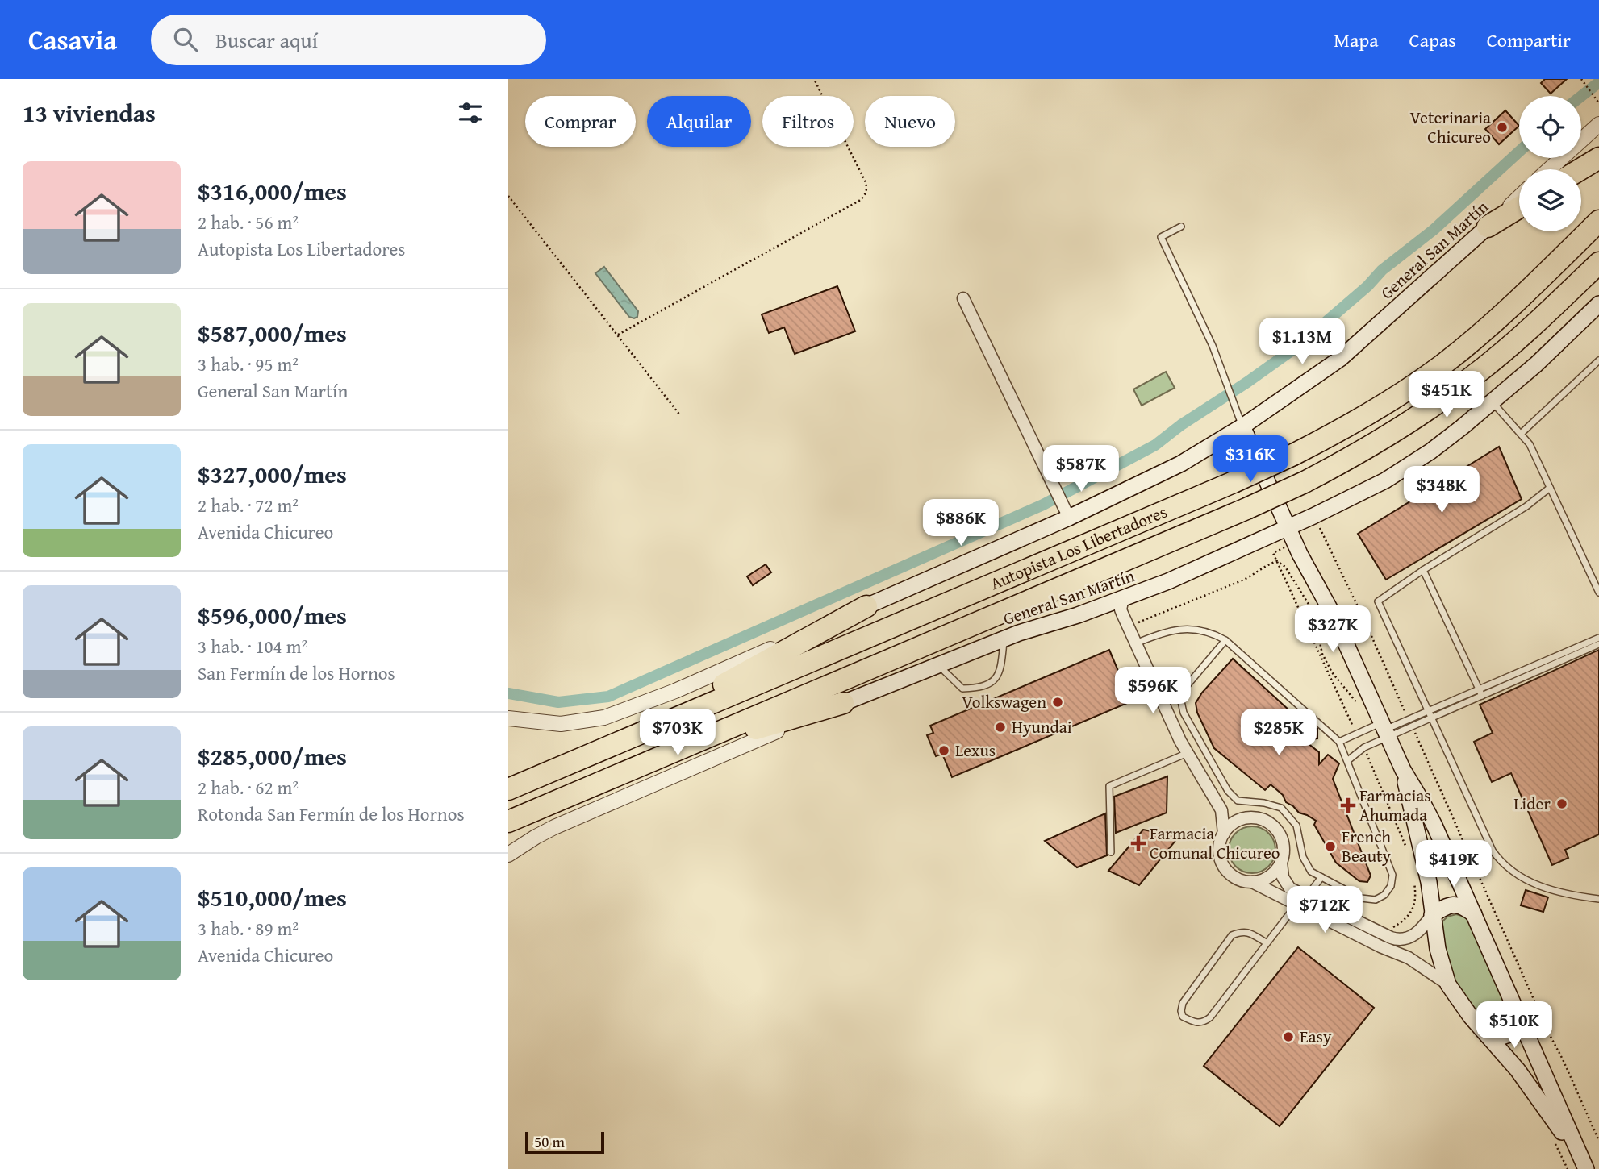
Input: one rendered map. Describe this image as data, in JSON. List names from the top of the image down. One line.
{"streets":{"highway":["Autopista Los Libertadores"],"main road":["General San Martín"]},"places":{"other":["Veterinaria Chicureo","Volkswagen","Hyundai","Lexus","Lider","French Beauty","Easy"],"health":["Farmacias Ahumada","Farmacia Comunal Chicureo"]},"scale_bar":"50 m","page":{"header":"Casavia","search":"Buscar aquí","nav":["Mapa","Capas","Compartir"],"heading":"13 viviendas","chip":["Comprar","Alquilar","Filtros","Nuevo"],"list":[{"name":"$316,000/mes","note":"2 hab. · 56 m² · Autopista Los Libertadores"},{"name":"$587,000/mes","note":"3 hab. · 95 m² · General San Martín"},{"name":"$327,000/mes","note":"2 hab. · 72 m² · Avenida Chicureo"},{"name":"$596,000/mes","note":"3 hab. · 104 m² · San Fermín de los Hornos"},{"name":"$285,000/mes","note":"2 hab. · 62 m² · Rotonda San Fermín de los Hornos"},{"name":"$510,000/mes","note":"3 hab. · 89 m² · Avenida Chicureo"}],"price":["$1.13M","$451K","$316K","$587K","$348K","$886K","$327K","$596K","$703K","$285K","$419K","$712K","$510K"],"scale":"50 m"}}
